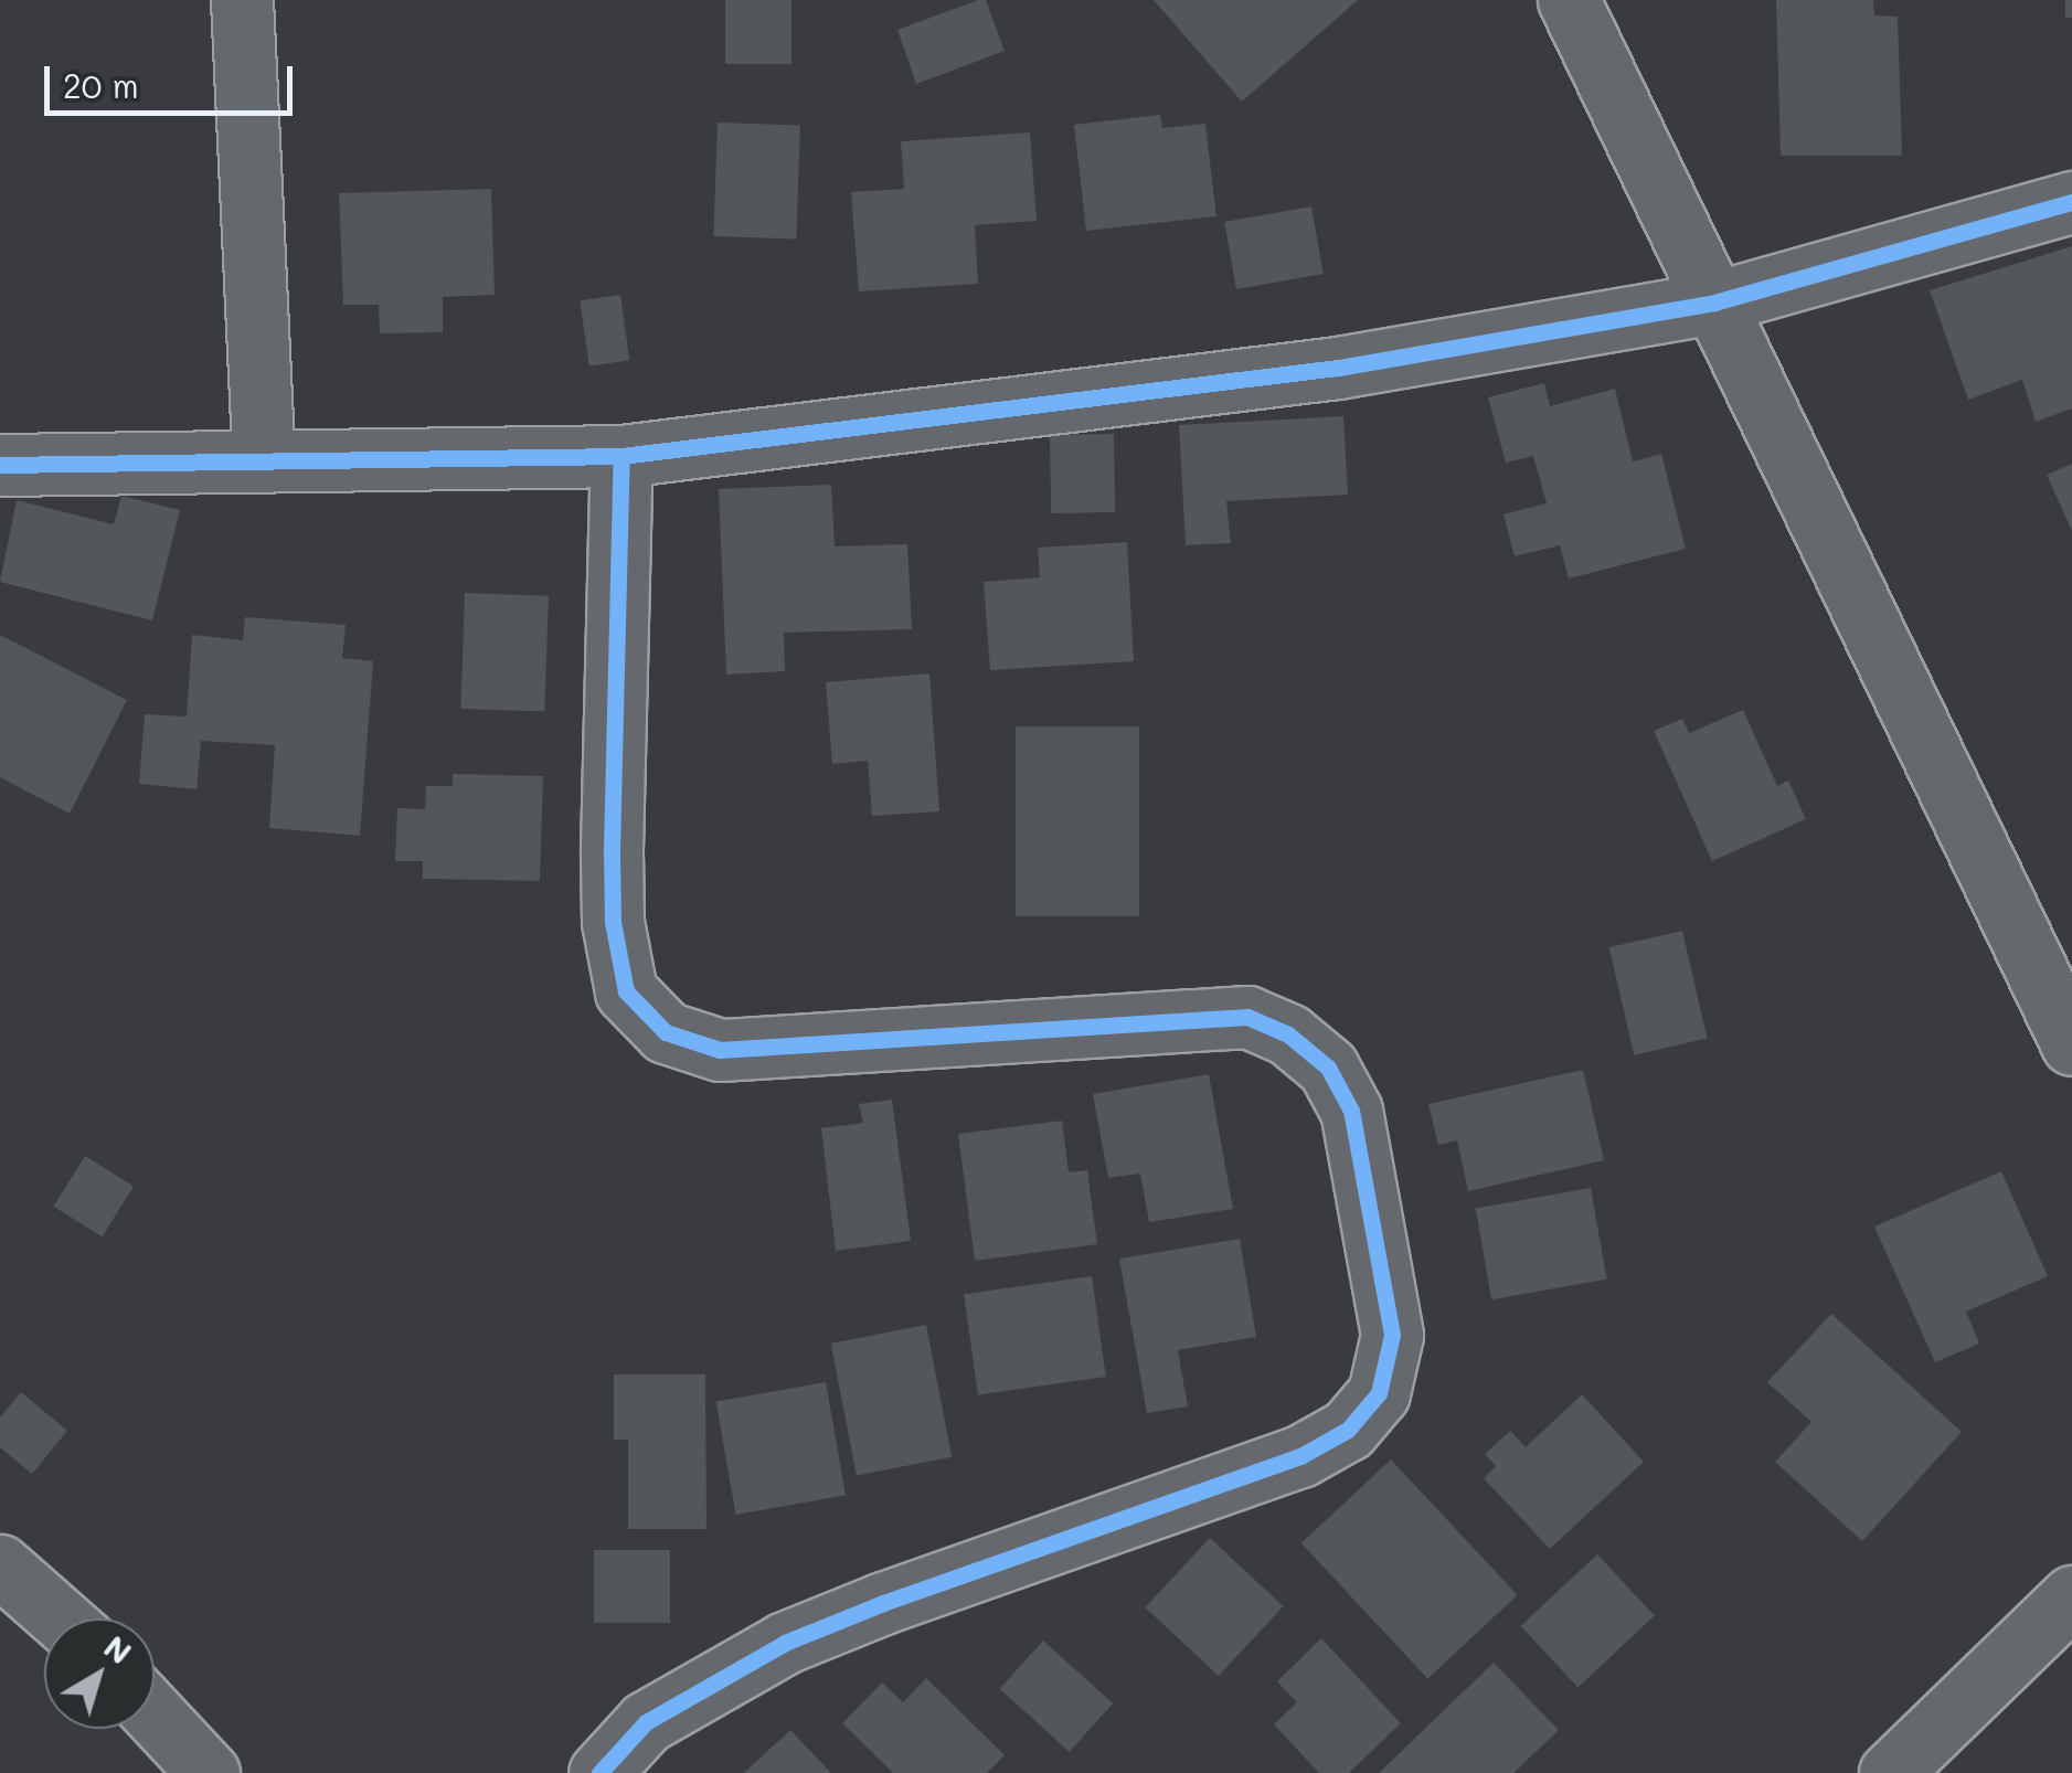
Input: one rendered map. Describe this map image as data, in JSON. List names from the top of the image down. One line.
{"scale_bar":"20 m","north":"top right"}
